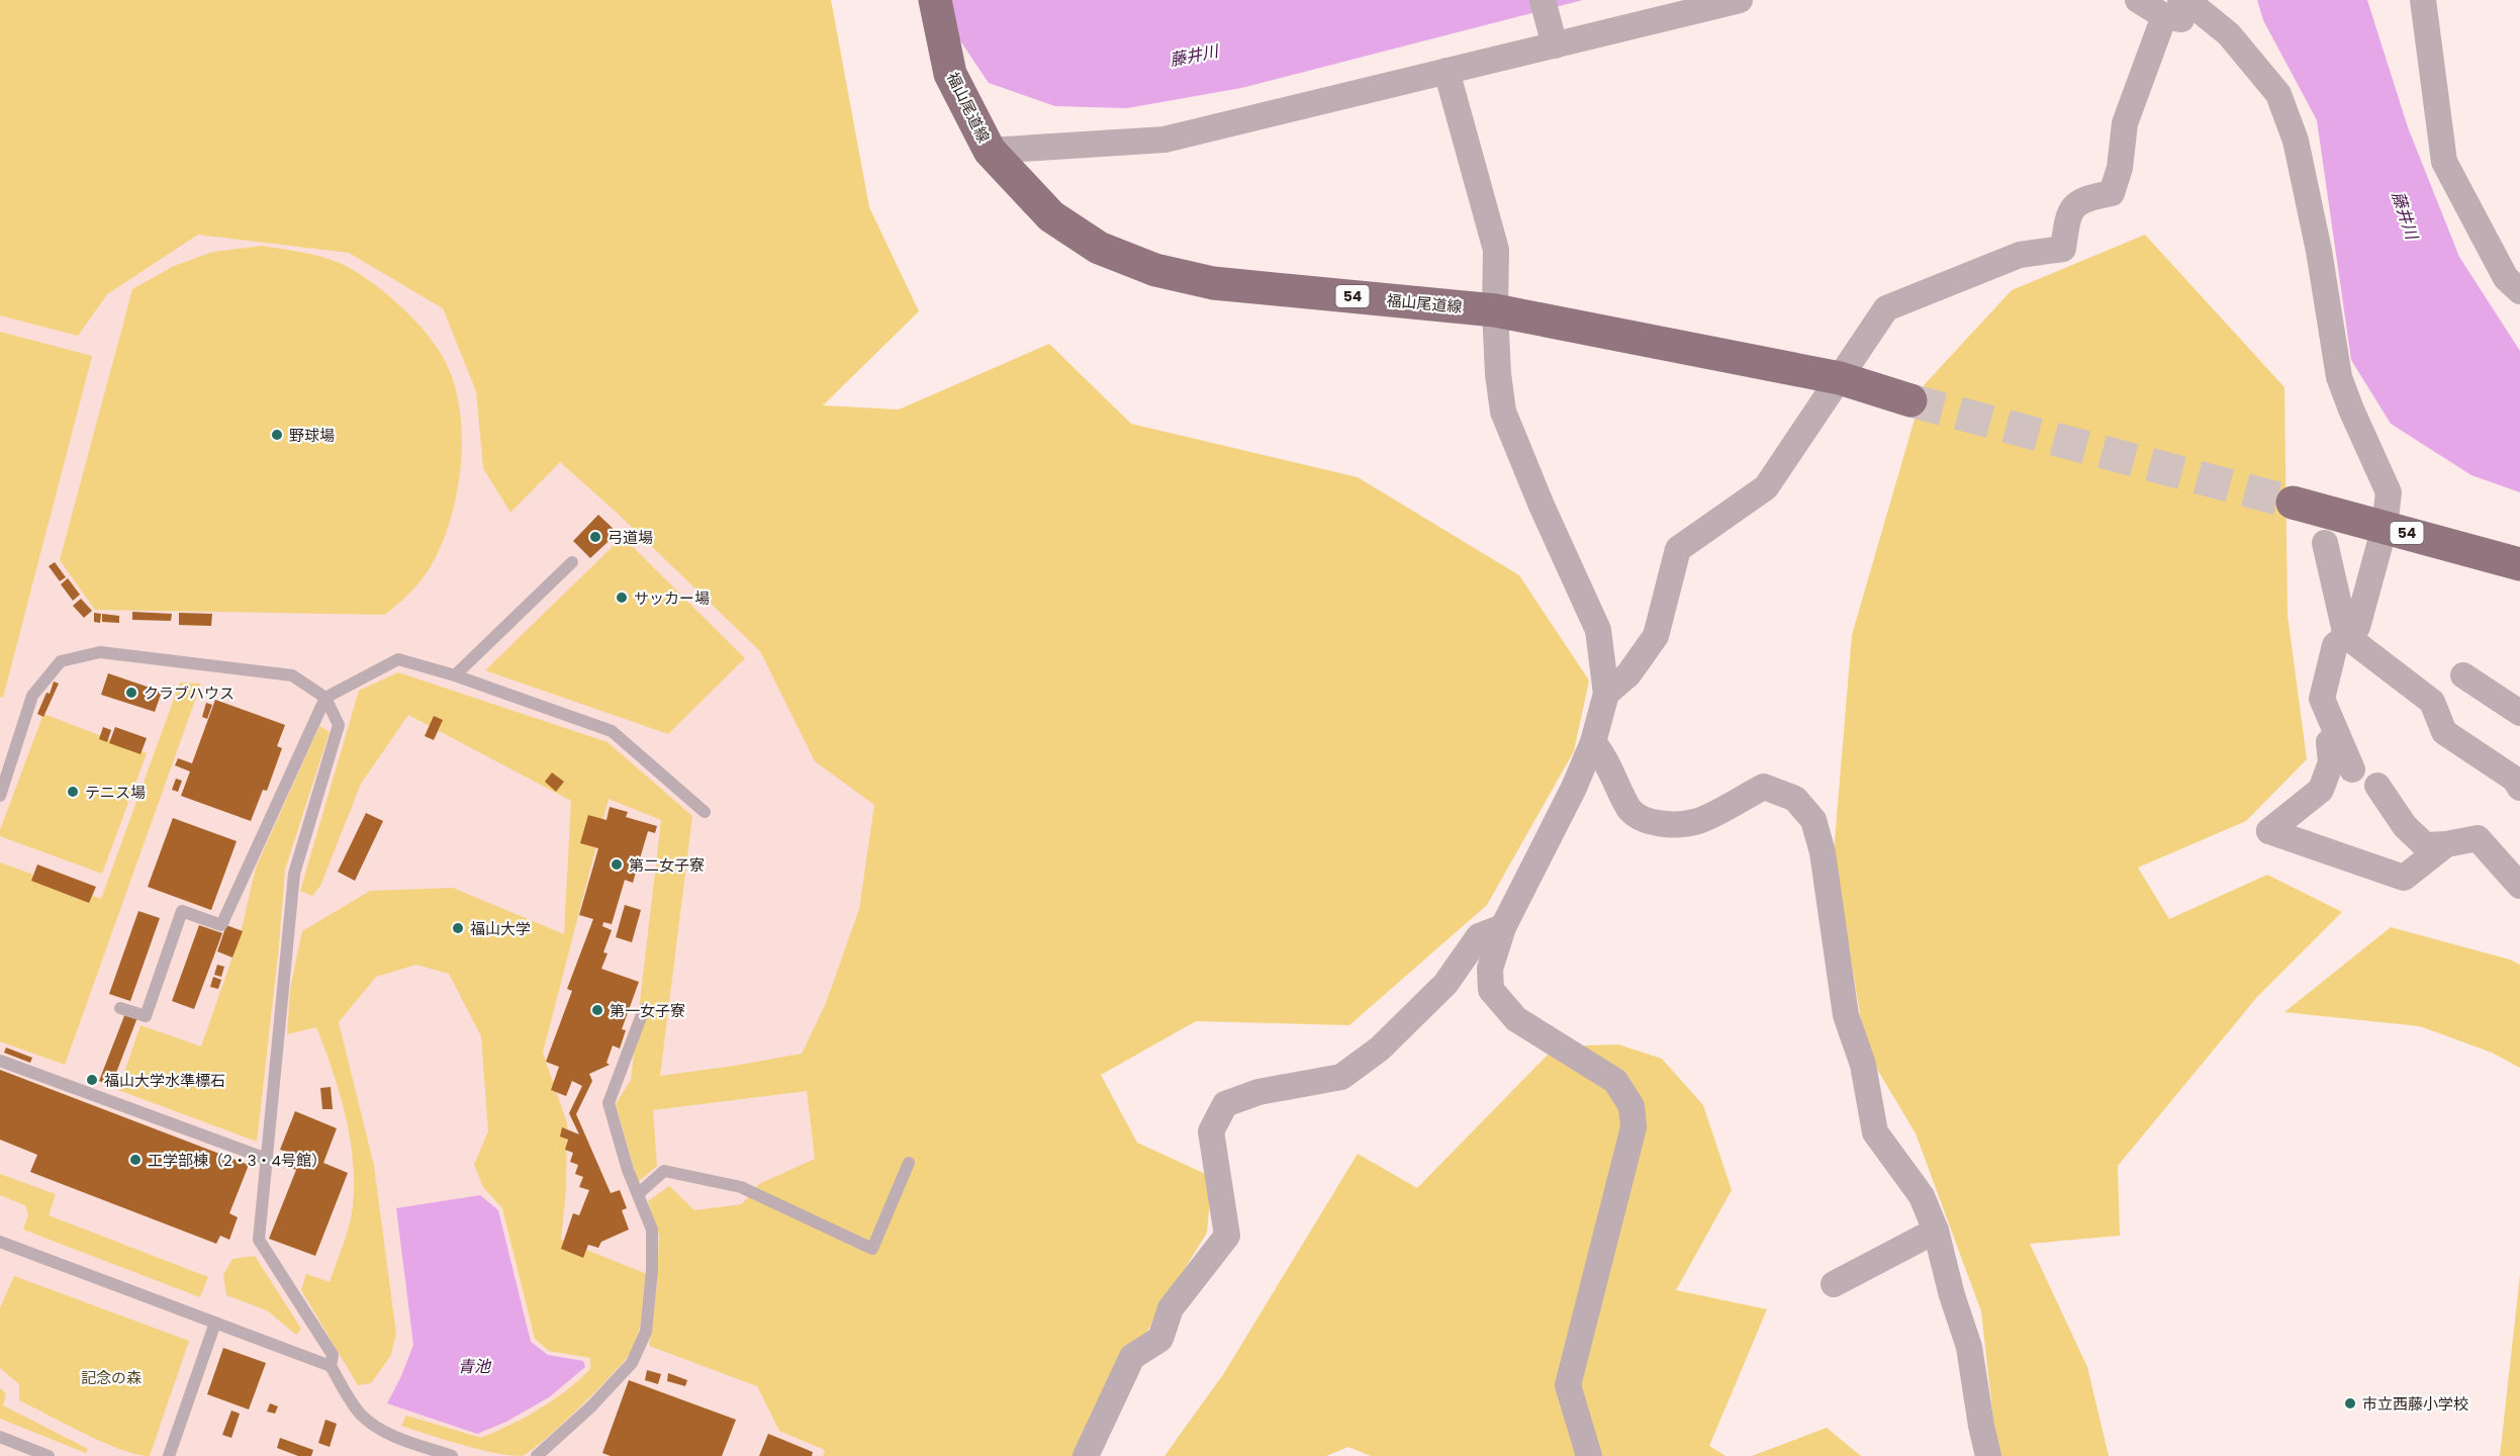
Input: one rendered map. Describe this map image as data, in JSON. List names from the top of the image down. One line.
{"streets":{"main road":["福山尾道線","54"]},"water":["藤井川","青池"],"parks":["記念の森"],"places":["野球場","弓道場","サッカー場","クラブハウス","テニス場","第二女子寮","福山大学","第一女子寮","福山大学水準標石","工学部棟（2・3・4号館）","市立西藤小学校"]}
